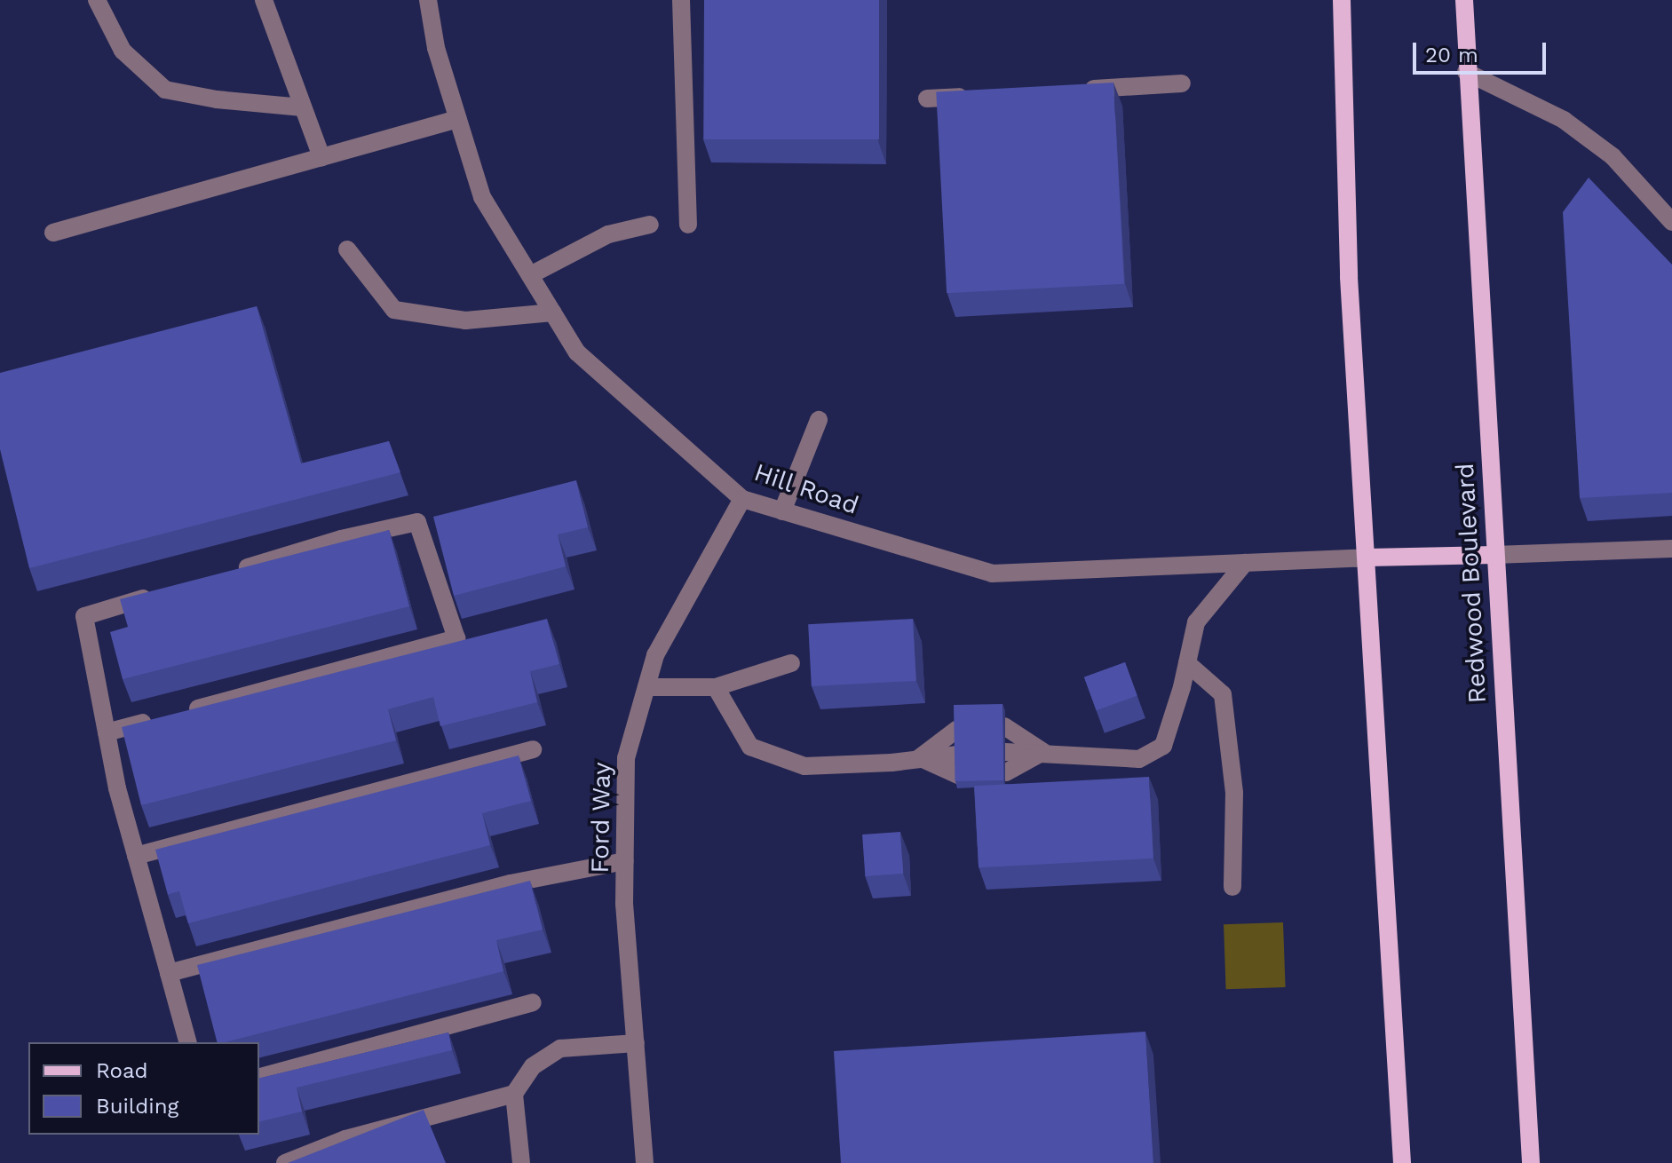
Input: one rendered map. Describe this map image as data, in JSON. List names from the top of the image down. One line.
{"streets":{"main road":["Redwood Boulevard"],"street":["Hill Road","Ford Way"]},"crossings":[["Hill Road","Ford Way"]],"legend":["Road","Building"],"scale_bar":"20 m"}
